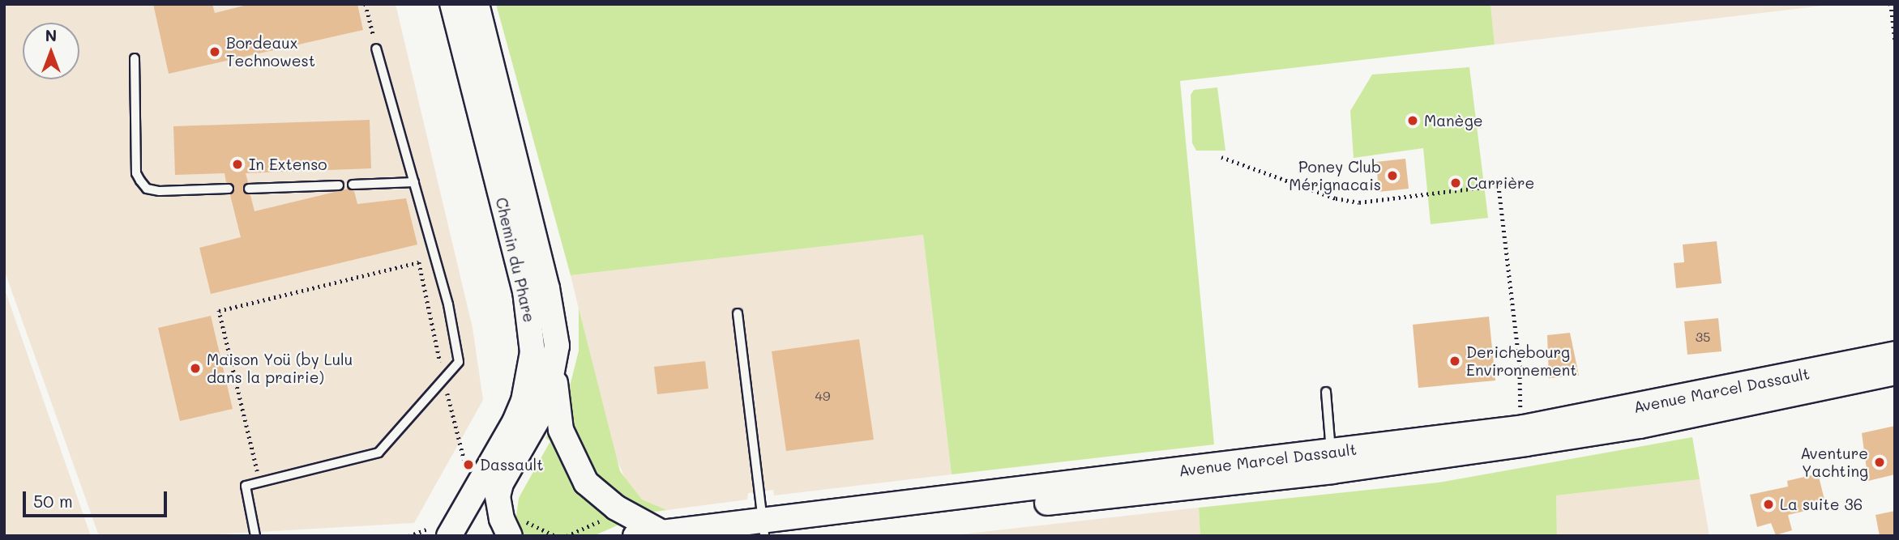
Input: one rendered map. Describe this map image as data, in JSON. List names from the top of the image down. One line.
{"streets":{"main road":["Chemin du Phare","Avenue Marcel Dassault"]},"places":["Bordeaux Technowest","Manège","In Extenso","Poney Club Mérignacais","Carrière","Derichebourg Environnement","Maison Yoü (by Lulu dans la prairie)","Aventure Yachting","Dassault","La suite 36"],"house_numbers":["35","49"],"scale_bar":"50 m","north":"top"}
